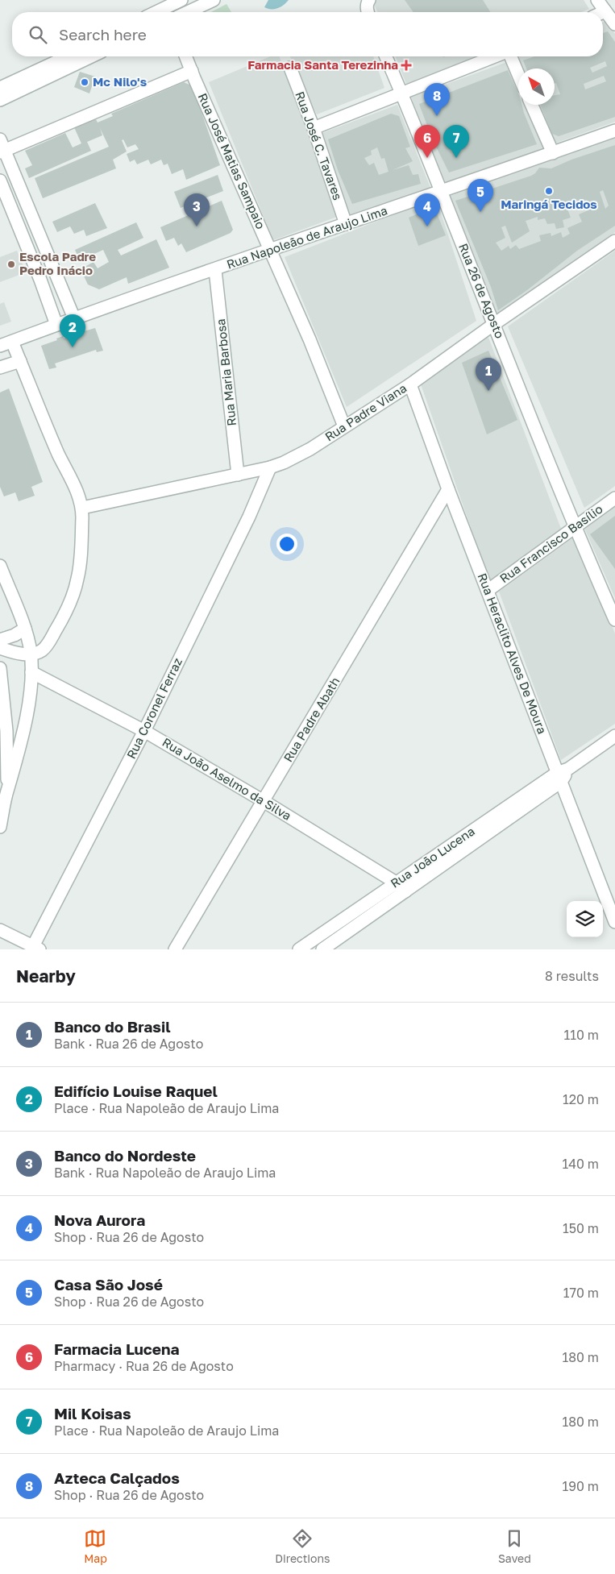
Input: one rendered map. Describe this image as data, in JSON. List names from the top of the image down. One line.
{"streets":{"street":["Rua José C. Tavares","Rua José Matias Sampaio","Rua Napoleão de Araujo Lima","Rua 26 de Agosto","Rua Maria Barbosa","Rua Padre Viana","Rua Francisco Basílio","Rua Heraclito Alves De Moura","Rua Coronel Ferraz","Rua Padre Abath","Rua João Aselmo da Silva","Rua João Lucena"]},"crossings":[["Rua José C. Tavares","Rua Napoleão de Araujo Lima"],["Rua José Matias Sampaio","Rua Napoleão de Araujo Lima"],["Rua José Matias Sampaio","Rua Padre Viana"],["Rua Napoleão de Araujo Lima","Rua 26 de Agosto"],["Rua Napoleão de Araujo Lima","Rua Maria Barbosa"],["Rua 26 de Agosto","Rua Padre Viana"],["Rua 26 de Agosto","Rua Francisco Basílio"],["Rua Maria Barbosa","Rua Padre Viana"],["Rua Padre Viana","Rua Heraclito Alves De Moura"],["Rua Padre Viana","Rua Coronel Ferraz"],["Rua Francisco Basílio","Rua Heraclito Alves De Moura"],["Rua Heraclito Alves De Moura","Rua Padre Abath"],["Rua Heraclito Alves De Moura","Rua João Lucena"],["Rua Coronel Ferraz","Rua João Aselmo da Silva"],["Rua Padre Abath","Rua João Aselmo da Silva"],["Rua João Aselmo da Silva","Rua João Lucena"]],"places":{"health":["Farmacia Santa Terezinha"],"other":["Mc Nilo's","Maringá Tecidos","Escola Padre Pedro Inácio"]},"north":"top left","page":{"search":"Search here","pins":["8","6","7","5","3","4","2","1"],"heading":["Nearby","8 results"],"list":[{"mark":"1","name":"Banco do Brasil","note":"Bank · Rua 26 de Agosto","value":"110 m"},{"mark":"2","name":"Edifício Louise Raquel","note":"Place · Rua Napoleão de Araujo Lima","value":"120 m"},{"mark":"3","name":"Banco do Nordeste","note":"Bank · Rua Napoleão de Araujo Lima","value":"140 m"},{"mark":"4","name":"Nova Aurora","note":"Shop · Rua 26 de Agosto","value":"150 m"},{"mark":"5","name":"Casa São José","note":"Shop · Rua 26 de Agosto","value":"170 m"},{"mark":"6","name":"Farmacia Lucena","note":"Pharmacy · Rua 26 de Agosto","value":"180 m"},{"mark":"7","name":"Mil Koisas","note":"Place · Rua Napoleão de Araujo Lima","value":"180 m"},{"mark":"8","name":"Azteca Calçados","note":"Shop · Rua 26 de Agosto","value":"190 m"}],"nav":["Map","Directions","Saved"]}}
